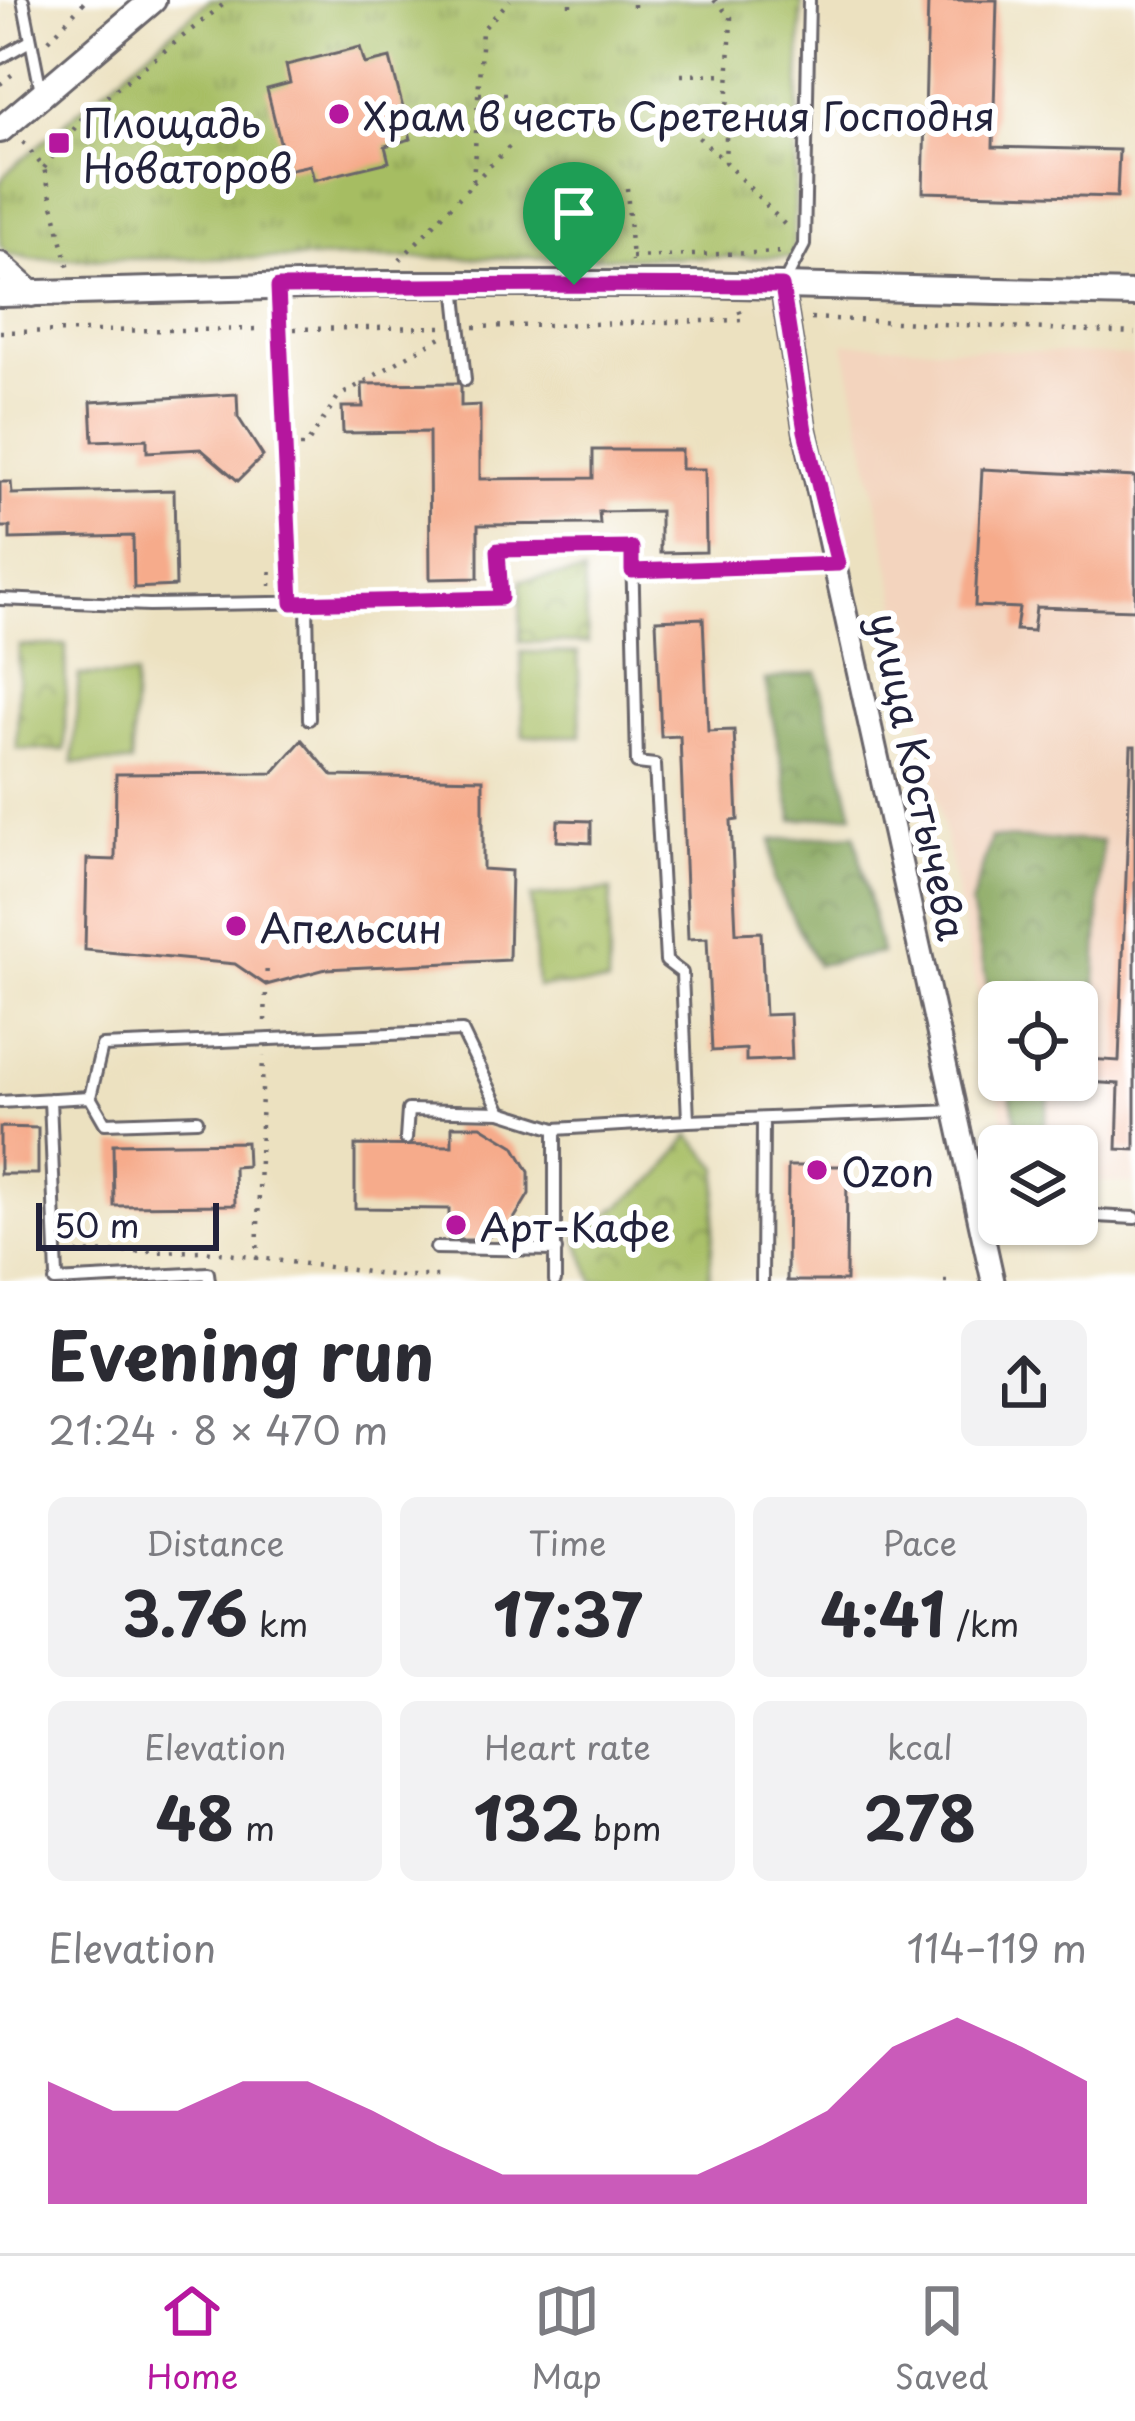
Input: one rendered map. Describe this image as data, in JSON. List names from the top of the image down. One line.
{"streets":{"street":["улица Костычева"]},"places":{"other":["Храм в честь Сретения Господня","Апельсин","Ozon","Арт-Кафе"],"transit":["Площадь Новаторов"]},"scale_bar":"50 m","page":{"scale":"50 m","heading":["Evening run","21:24 · 8 × 470 m"],"stats":[["Distance","3.76 km"],["Time","17:37"],["Pace","4:41 /km"],["Elevation","48 m"],["Heart rate","132 bpm"],["kcal","278"]],"chart":["Elevation","114–119 m"],"tabs":["Home","Map","Saved"]}}
